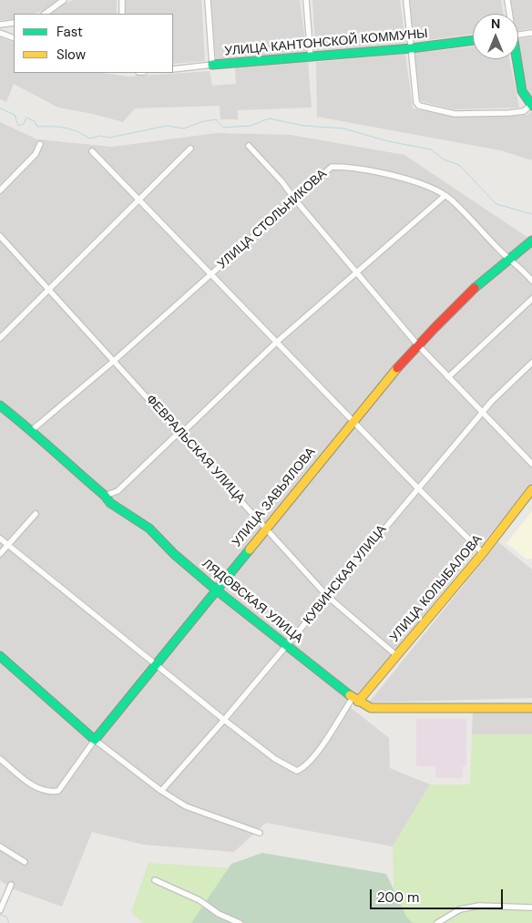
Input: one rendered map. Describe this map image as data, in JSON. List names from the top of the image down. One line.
{"streets":{"street":["УЛИЦА КАНТОНСКОЙ КОММУНЫ","УЛИЦА СТОЛЬНИКОВА","ФЕВРАЛЬСКАЯ УЛИЦА","УЛИЦА ЗАВЬЯЛОВА","КУВИНСКАЯ УЛИЦА","УЛИЦА КОЛЫБАЛОВА","ЛЯДОВСКАЯ УЛИЦА"]},"crossings":[["УЛИЦА СТОЛЬНИКОВА","ФЕВРАЛЬСКАЯ УЛИЦА"],["УЛИЦА СТОЛЬНИКОВА","УЛИЦА ЗАВЬЯЛОВА"],["УЛИЦА СТОЛЬНИКОВА","ЛЯДОВСКАЯ УЛИЦА"],["ФЕВРАЛЬСКАЯ УЛИЦА","УЛИЦА ЗАВЬЯЛОВА"],["ФЕВРАЛЬСКАЯ УЛИЦА","КУВИНСКАЯ УЛИЦА"],["ФЕВРАЛЬСКАЯ УЛИЦА","УЛИЦА КОЛЫБАЛОВА"],["УЛИЦА ЗАВЬЯЛОВА","ЛЯДОВСКАЯ УЛИЦА"],["КУВИНСКАЯ УЛИЦА","УЛИЦА КОЛЫБАЛОВА"],["КУВИНСКАЯ УЛИЦА","ЛЯДОВСКАЯ УЛИЦА"],["УЛИЦА КОЛЫБАЛОВА","ЛЯДОВСКАЯ УЛИЦА"]],"legend":["Fast","Slow"],"scale_bar":"200 m","north":"top"}
